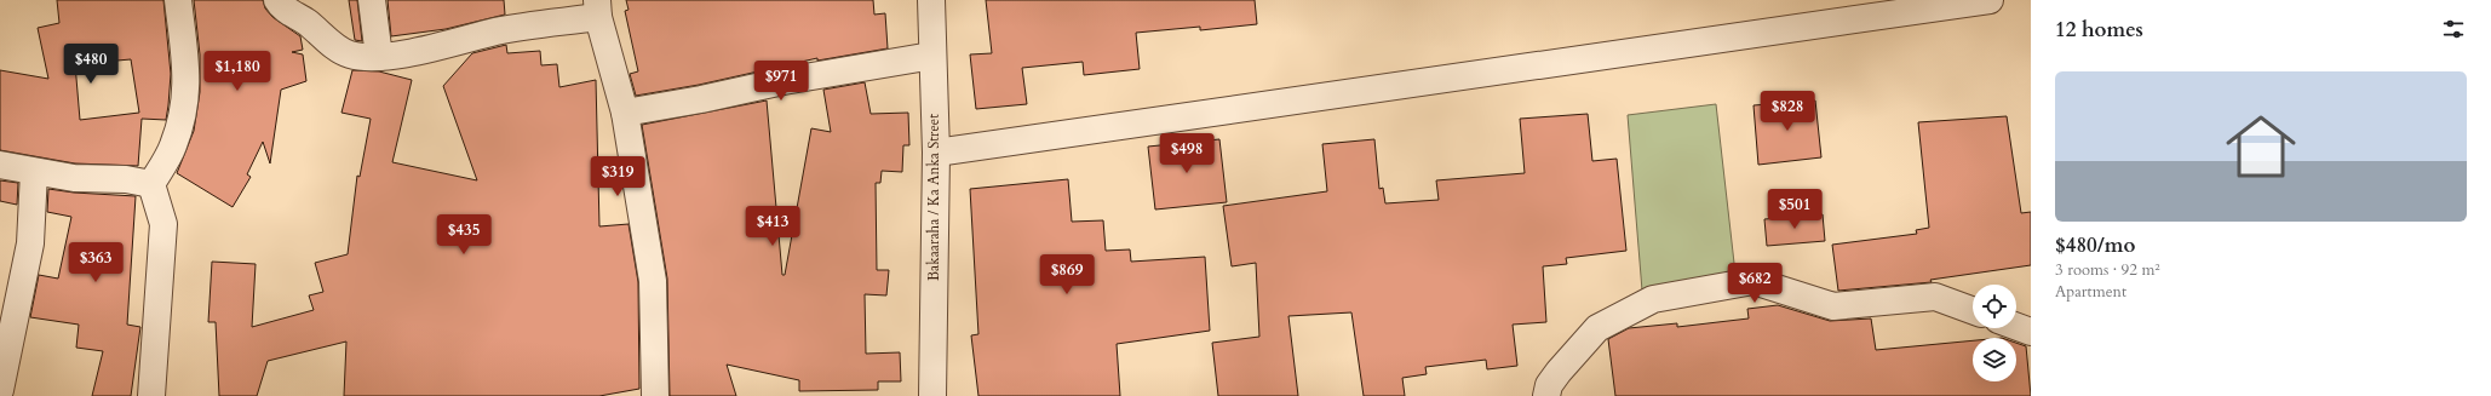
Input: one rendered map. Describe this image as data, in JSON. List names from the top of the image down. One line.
{"streets":{"street":["Bakaaraha / Ka Anka Street"]},"page":{"heading":"12 homes","price":["$480","$1,180","$971","$828","$498","$319","$501","$413","$435","$363","$869","$682"],"list":[{"name":"$480/mo","note":"3 rooms · 92 m² · Apartment"}]}}
